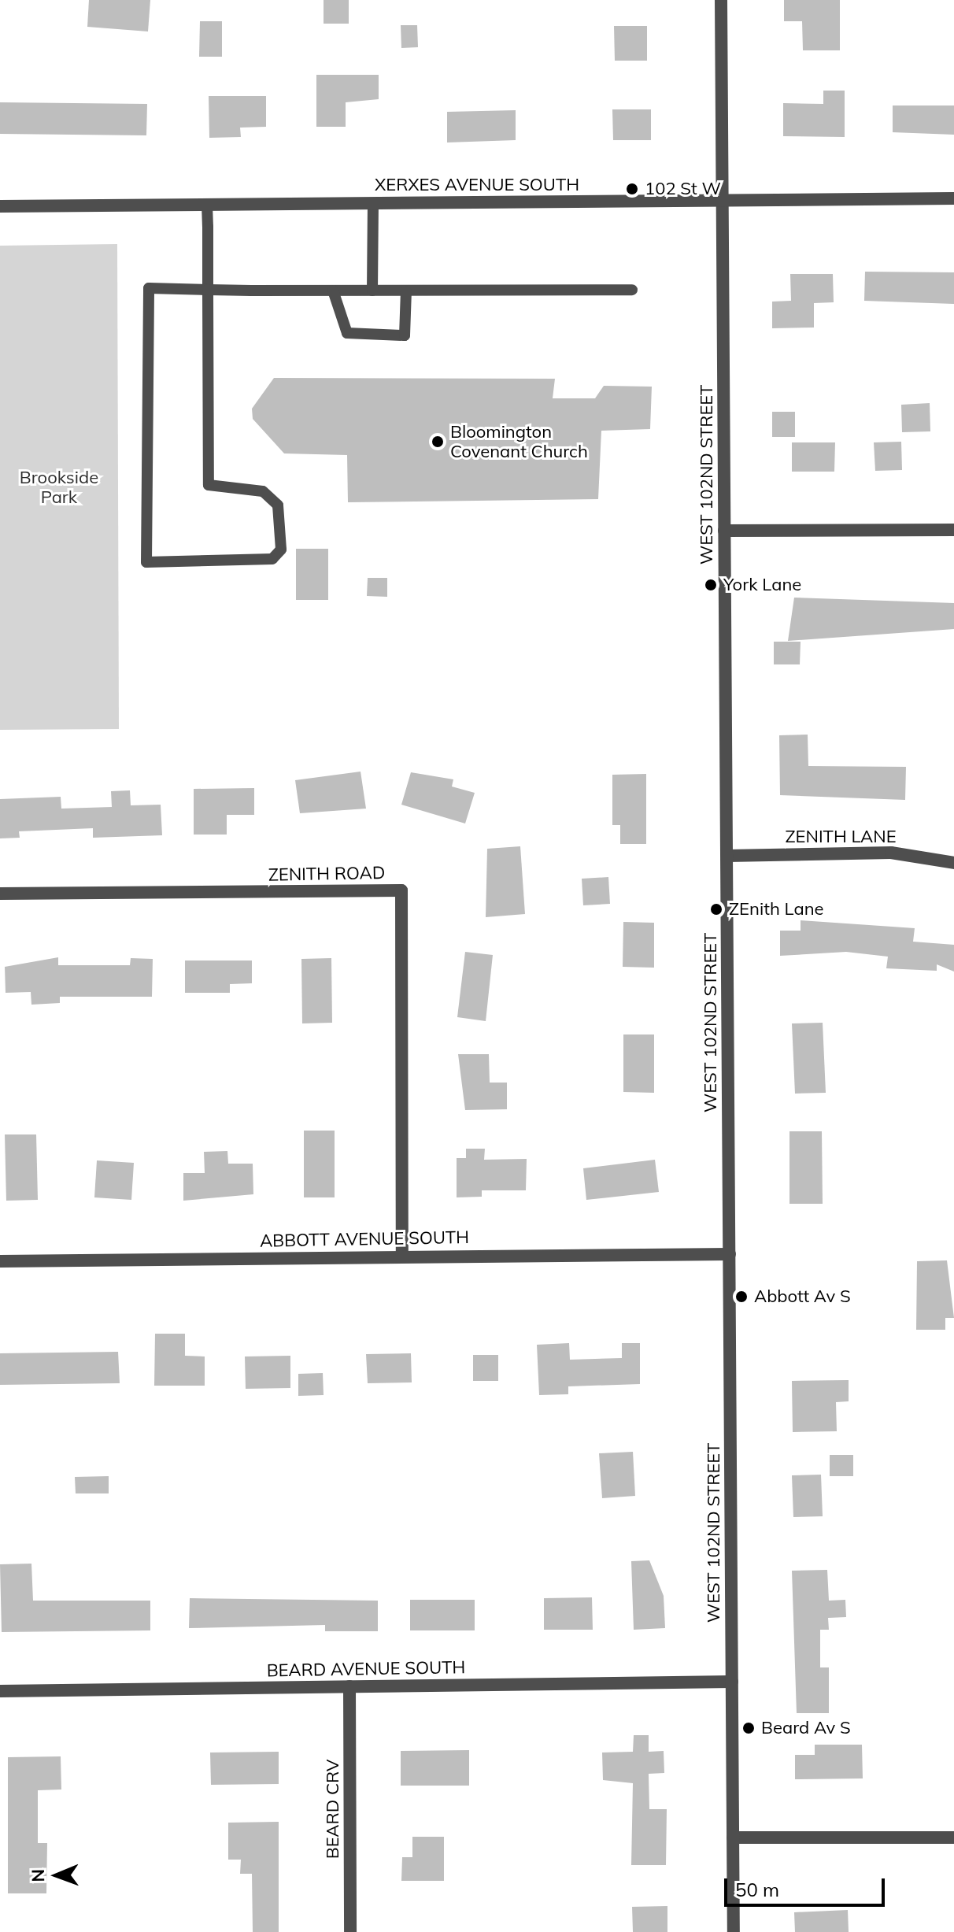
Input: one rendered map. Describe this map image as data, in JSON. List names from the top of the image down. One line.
{"streets":{"street":["XERXES AVENUE SOUTH","WEST 102ND STREET","ZENITH LANE","ZENITH ROAD","ABBOTT AVENUE SOUTH","BEARD AVENUE SOUTH","BEARD CRV"]},"crossings":[["XERXES AVENUE SOUTH","WEST 102ND STREET"],["WEST 102ND STREET","ZENITH LANE"],["WEST 102ND STREET","ABBOTT AVENUE SOUTH"],["WEST 102ND STREET","BEARD AVENUE SOUTH"],["ZENITH ROAD","ABBOTT AVENUE SOUTH"],["BEARD AVENUE SOUTH","BEARD CRV"]],"parks":["Brookside Park"],"places":["102 St W","Bloomington Covenant Church","York Lane","ZEnith Lane","Abbott Av S","Beard Av S"],"scale_bar":"50 m","north":"left"}
